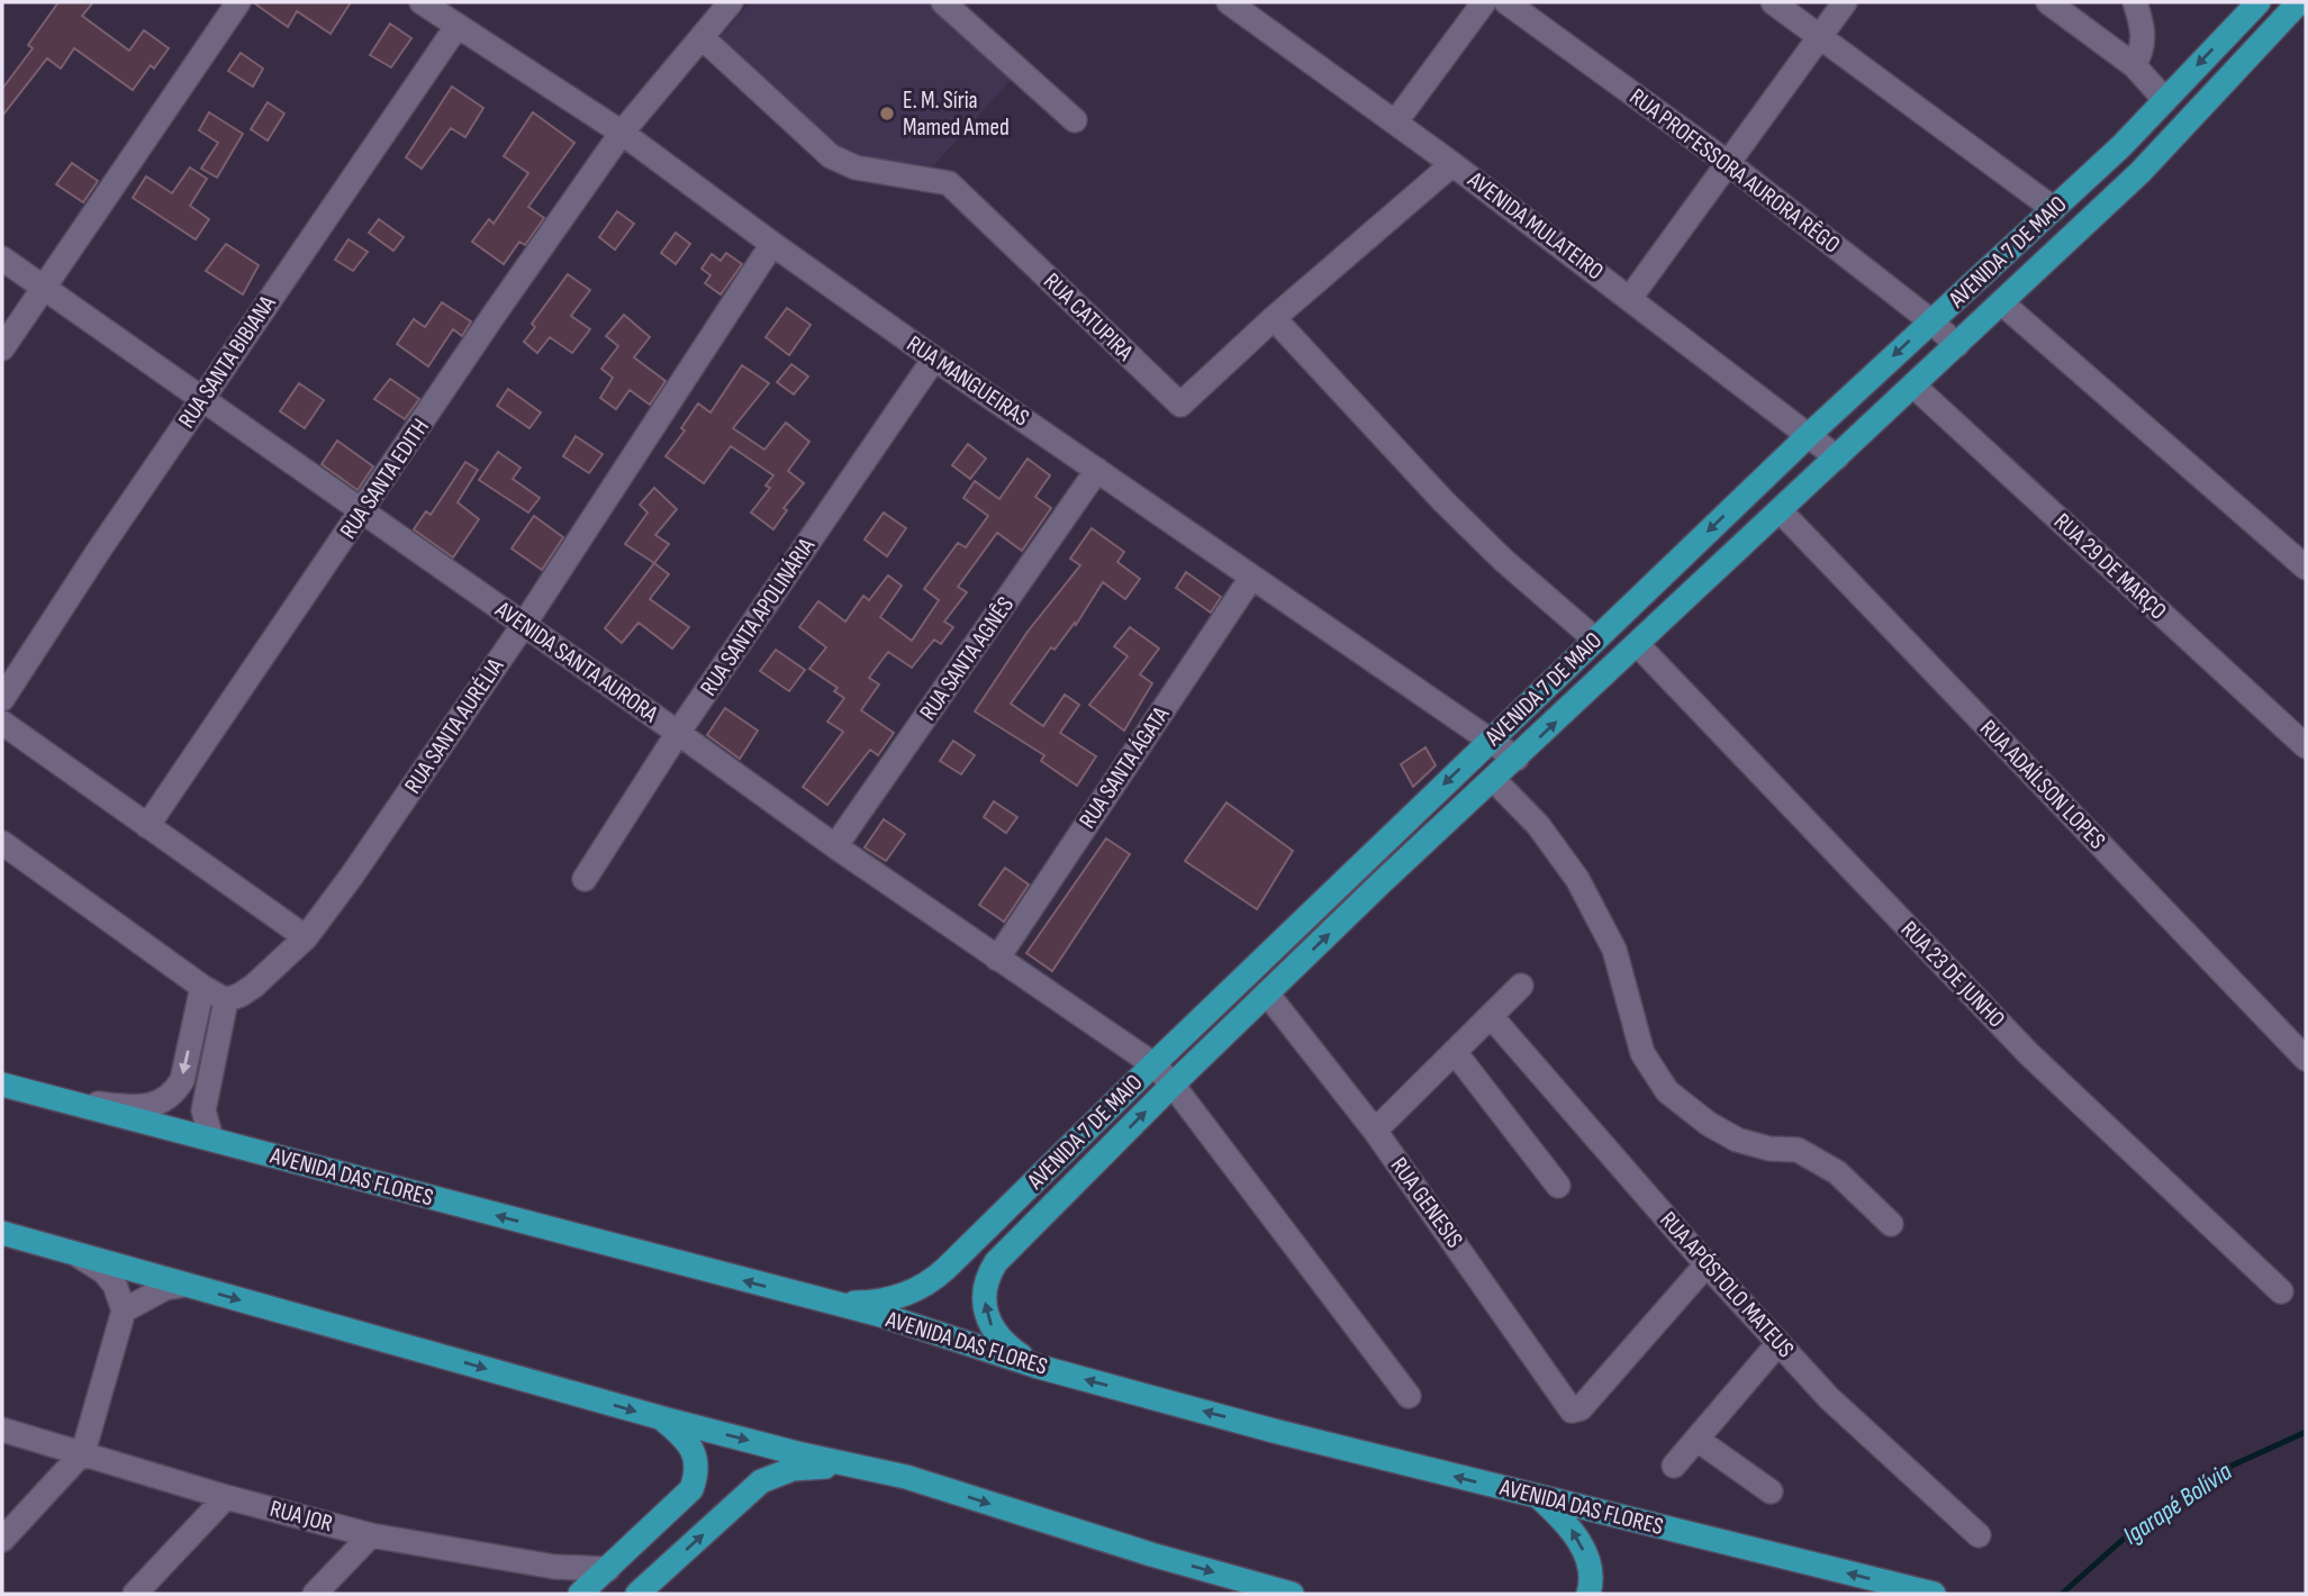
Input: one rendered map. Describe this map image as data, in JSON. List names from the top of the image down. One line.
{"streets":{"main road":["AVENIDA 7 DE MAIO","AVENIDA DAS FLORES"],"street":["RUA PROFESSORA AURORA RÊGO","AVENIDA MULATEIRO","RUA CATUPIRA","RUA SANTA BIBIANA","RUA MANGUEIRAS","RUA SANTA EDITH","RUA 29 DE MARÇO","RUA SANTA APOLINÁRIA","RUA SANTA AGNÊS","AVENIDA SANTA AURORA","RUA SANTA AURÉLIA","RUA SANTA ÁGATA","RUA ADAÍLSON LOPES","RUA 23 DE JUNHO","RUA GENESIS","RUA APÓSTOLO MATEUS","RUA JOR"]},"crossings":[["RUA PROFESSORA AURORA RÊGO","AVENIDA 7 DE MAIO"],["AVENIDA MULATEIRO","AVENIDA 7 DE MAIO"],["AVENIDA MULATEIRO","RUA CATUPIRA"],["AVENIDA 7 DE MAIO","RUA MANGUEIRAS"],["AVENIDA 7 DE MAIO","RUA 29 DE MARÇO"],["AVENIDA 7 DE MAIO","AVENIDA SANTA AURORA"],["AVENIDA 7 DE MAIO","RUA ADAÍLSON LOPES"],["AVENIDA 7 DE MAIO","RUA 23 DE JUNHO"],["AVENIDA 7 DE MAIO","AVENIDA DAS FLORES"],["AVENIDA 7 DE MAIO","RUA GENESIS"],["RUA CATUPIRA","RUA SANTA EDITH"],["RUA SANTA BIBIANA","RUA MANGUEIRAS"],["RUA SANTA BIBIANA","AVENIDA SANTA AURORA"],["RUA MANGUEIRAS","RUA SANTA EDITH"],["RUA MANGUEIRAS","RUA SANTA APOLINÁRIA"],["RUA MANGUEIRAS","RUA SANTA AGNÊS"],["RUA MANGUEIRAS","RUA SANTA AURÉLIA"],["RUA MANGUEIRAS","RUA SANTA ÁGATA"],["RUA SANTA EDITH","AVENIDA SANTA AURORA"],["RUA SANTA APOLINÁRIA","AVENIDA SANTA AURORA"],["RUA SANTA AGNÊS","AVENIDA SANTA AURORA"],["AVENIDA SANTA AURORA","RUA SANTA AURÉLIA"],["AVENIDA SANTA AURORA","RUA SANTA ÁGATA"],["RUA GENESIS","RUA APÓSTOLO MATEUS"]],"water":["Igarapé Bolívia"],"places":["E. M. Síria Mamed Amed"]}
